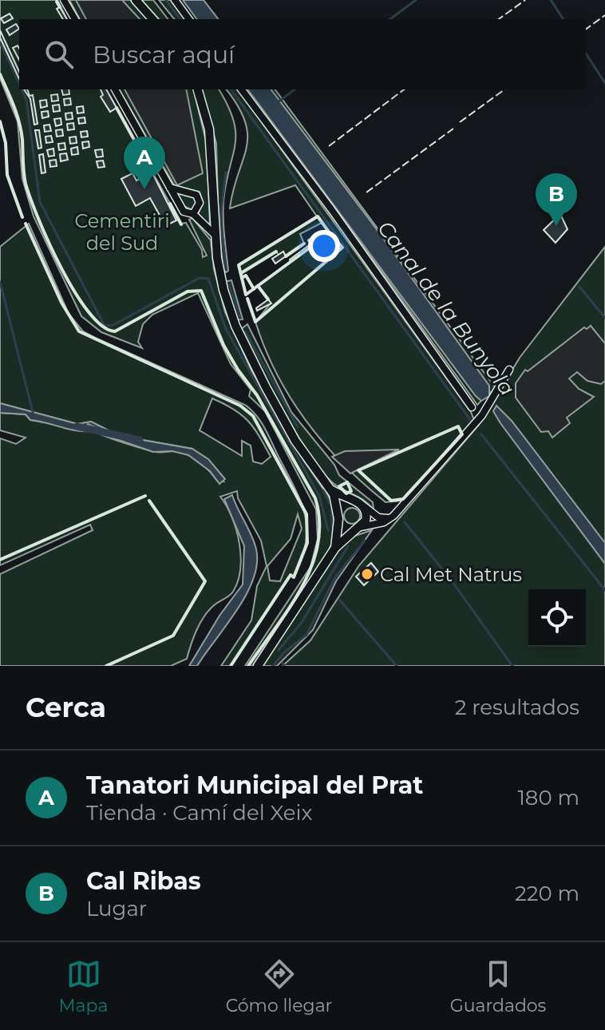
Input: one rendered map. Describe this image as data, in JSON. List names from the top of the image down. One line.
{"water":["Canal de la Bunyola"],"parks":["Cementiri del Sud"],"places":["Cal Met Natrus"],"page":{"search":"Buscar aquí","pins":["A","B"],"heading":["Cerca","2 resultados"],"list":[{"mark":"A","name":"Tanatori Municipal del Prat","note":"Tienda · Camí del Xeix","value":"180 m"},{"mark":"B","name":"Cal Ribas","note":"Lugar","value":"220 m"}],"nav":["Mapa","Cómo llegar","Guardados"]}}
